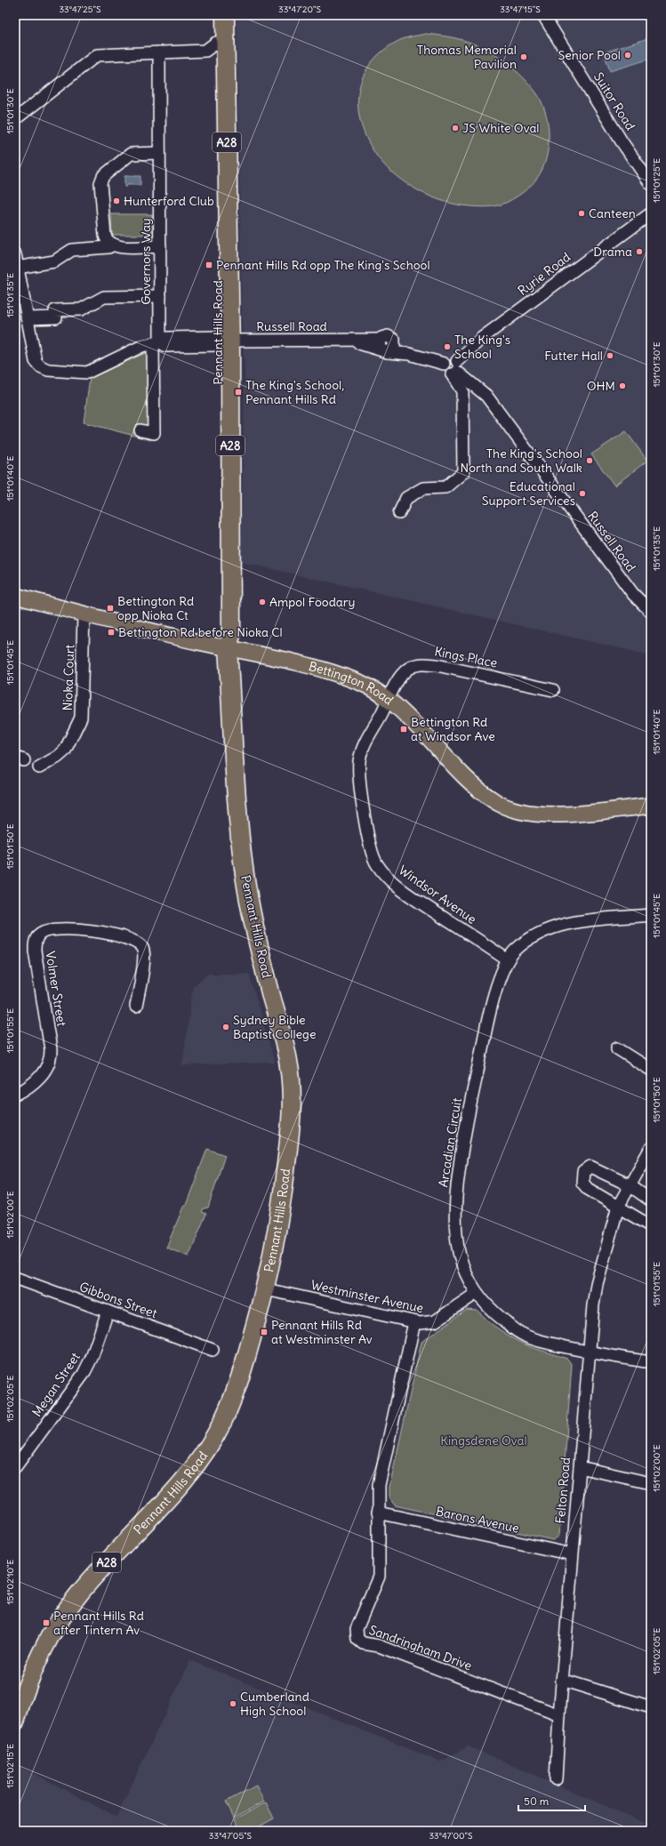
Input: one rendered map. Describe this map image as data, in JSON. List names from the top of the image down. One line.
{"streets":{"highway":["A28","Pennant Hills Road"],"main road":["Bettington Road"],"street":["Suitor Road","Governors Way","Ryrie Road","Russell Road","Kings Place","Nioka Court","Windsor Avenue","Volmer Street","Arcadian Circuit","Westminster Avenue","Gibbons Street","Megan Street","Felton Road","Barons Avenue","Sandringham Drive"]},"crossings":[["Governors Way","Russell Road"],["Ryrie Road","Russell Road"],["Russell Road","Pennant Hills Road"],["Pennant Hills Road","Bettington Road"],["Pennant Hills Road","Westminster Avenue"],["Kings Place","Bettington Road"],["Kings Place","Windsor Avenue"],["Nioka Court","Bettington Road"],["Bettington Road","Windsor Avenue"],["Windsor Avenue","Arcadian Circuit"],["Arcadian Circuit","Westminster Avenue"],["Arcadian Circuit","Felton Road"],["Westminster Avenue","Sandringham Drive"],["Gibbons Street","Megan Street"],["Felton Road","Barons Avenue"],["Felton Road","Sandringham Drive"],["Barons Avenue","Sandringham Drive"]],"parks":["Kingsdene Oval"],"places":{"other":["Senior Pool","Thomas Memorial Pavilion","JS White Oval","Hunterford Club","Canteen","Drama","The King's School","Futter Hall","OHM","The King's School North and South Walk","Educational Support Services","Ampol Foodary","Sydney Bible Baptist College","Cumberland High School"],"transit":["Pennant Hills Rd opp The King's School","The King's School, Pennant Hills Rd","Bettington Rd opp Nioka Ct","Bettington Rd before Nioka Cl","Bettington Rd at Windsor Ave","Pennant Hills Rd at Westminster Av","Pennant Hills Rd after Tintern Av"]},"scale_bar":"50 m","coordinates":["33°47'25\"S","33°47'20\"S","33°47'15\"S","151°01'30\"E","151°01'25\"E","151°01'35\"E","151°01'40\"E","151°01'45\"E","151°01'50\"E","151°01'55\"E","151°02'00\"E","151°02'05\"E","151°02'10\"E","151°02'15\"E","33°47'05\"S","33°47'00\"S"]}
